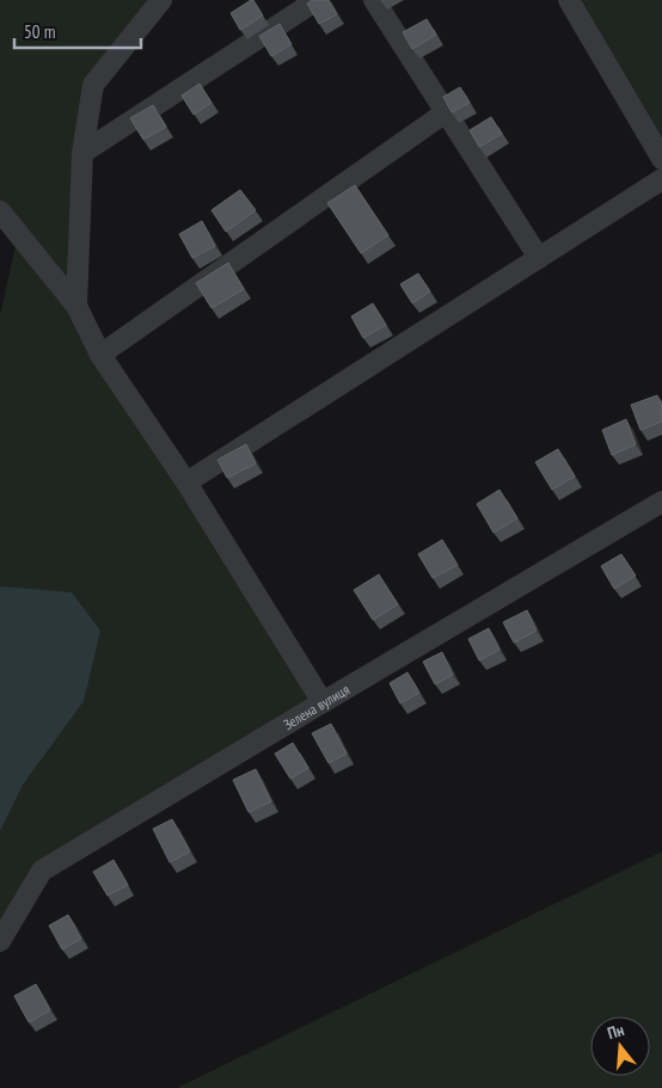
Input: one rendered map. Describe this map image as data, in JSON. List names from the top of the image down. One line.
{"streets":{"street":["Зелена вулиця"]},"scale_bar":"50 m","north":"top"}
